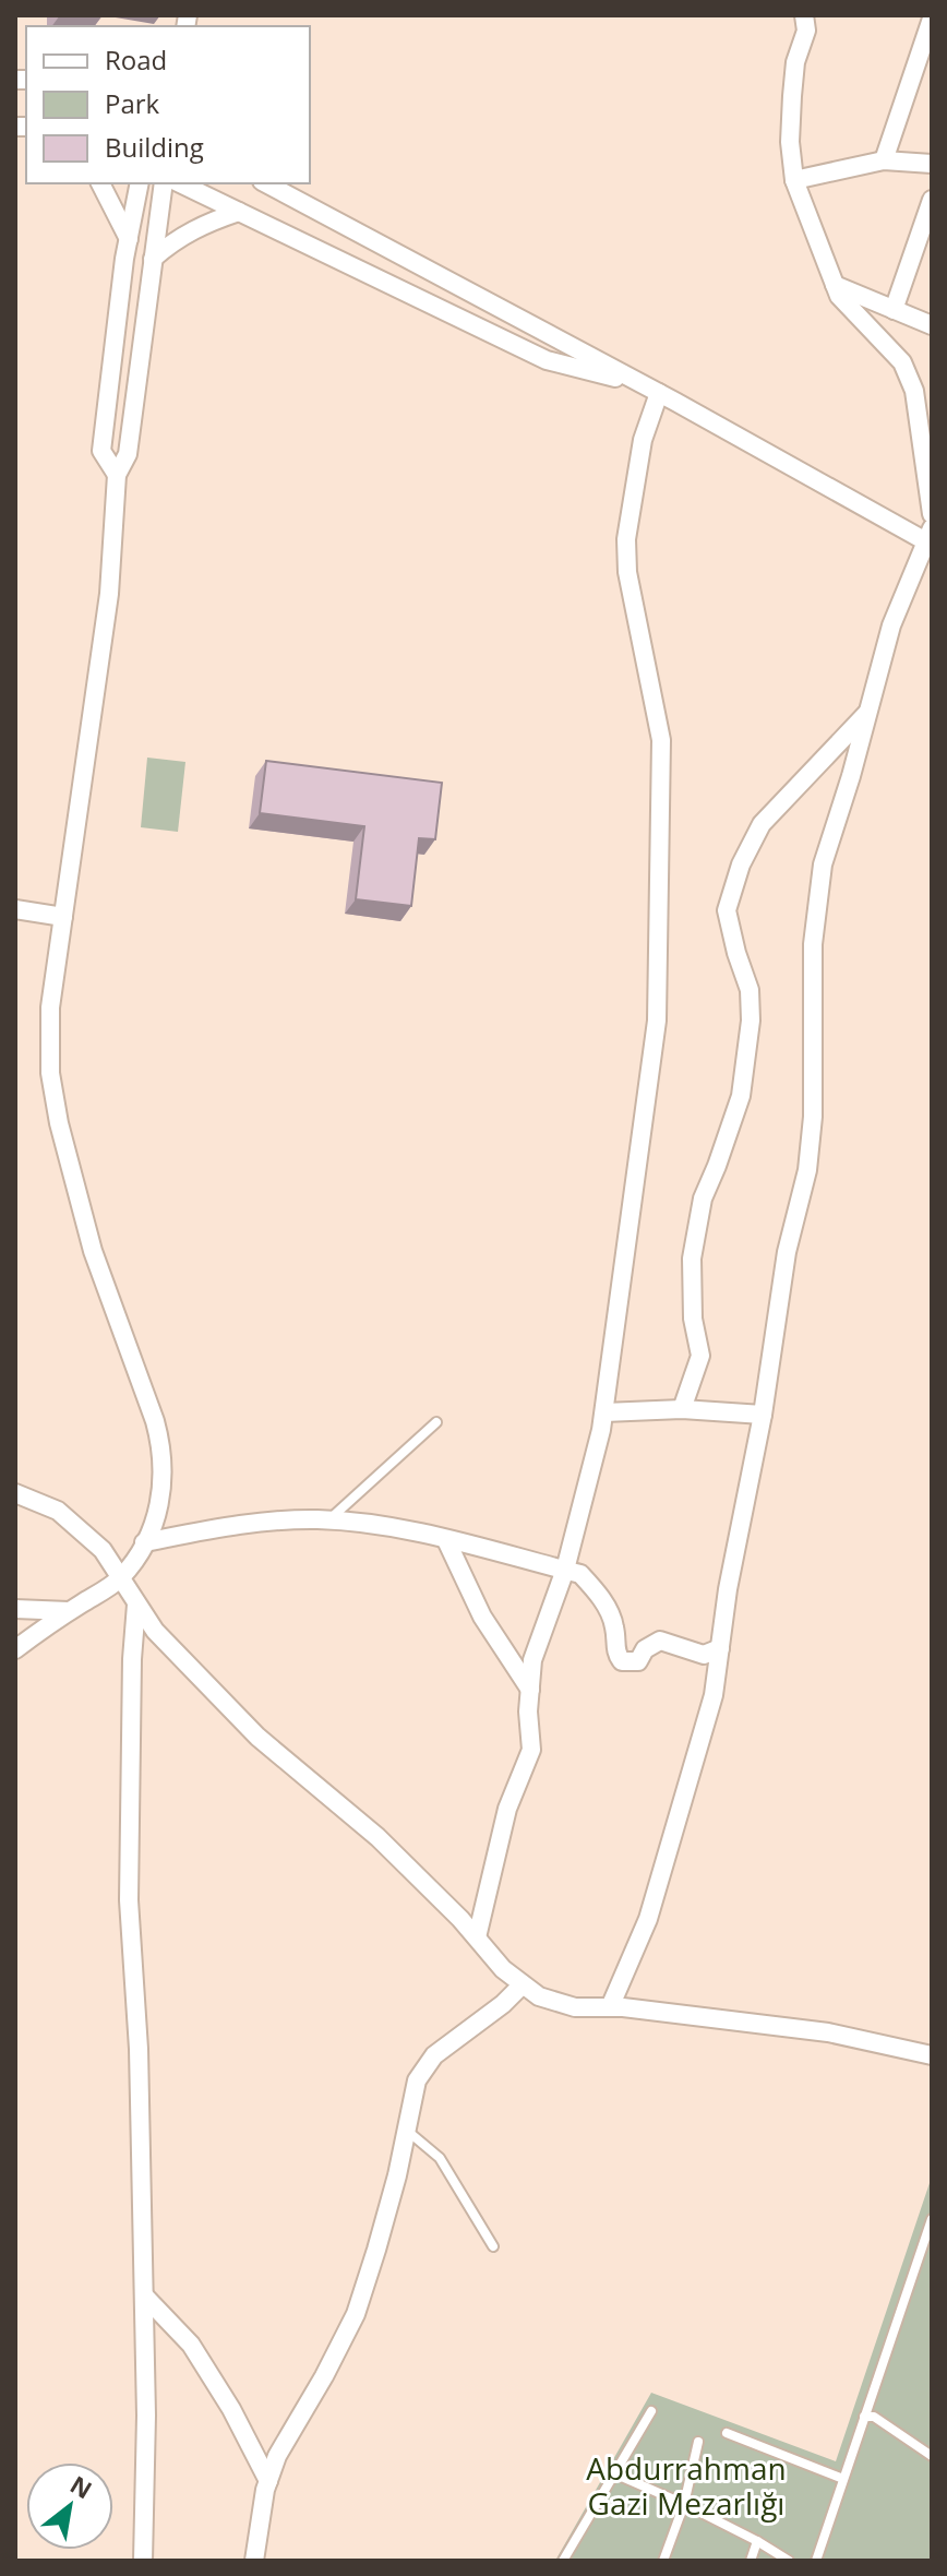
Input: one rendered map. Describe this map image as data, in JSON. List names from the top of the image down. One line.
{"parks":["Abdurrahman Gazi Mezarlığı"],"legend":["Road","Park","Building"],"north":"top right"}
